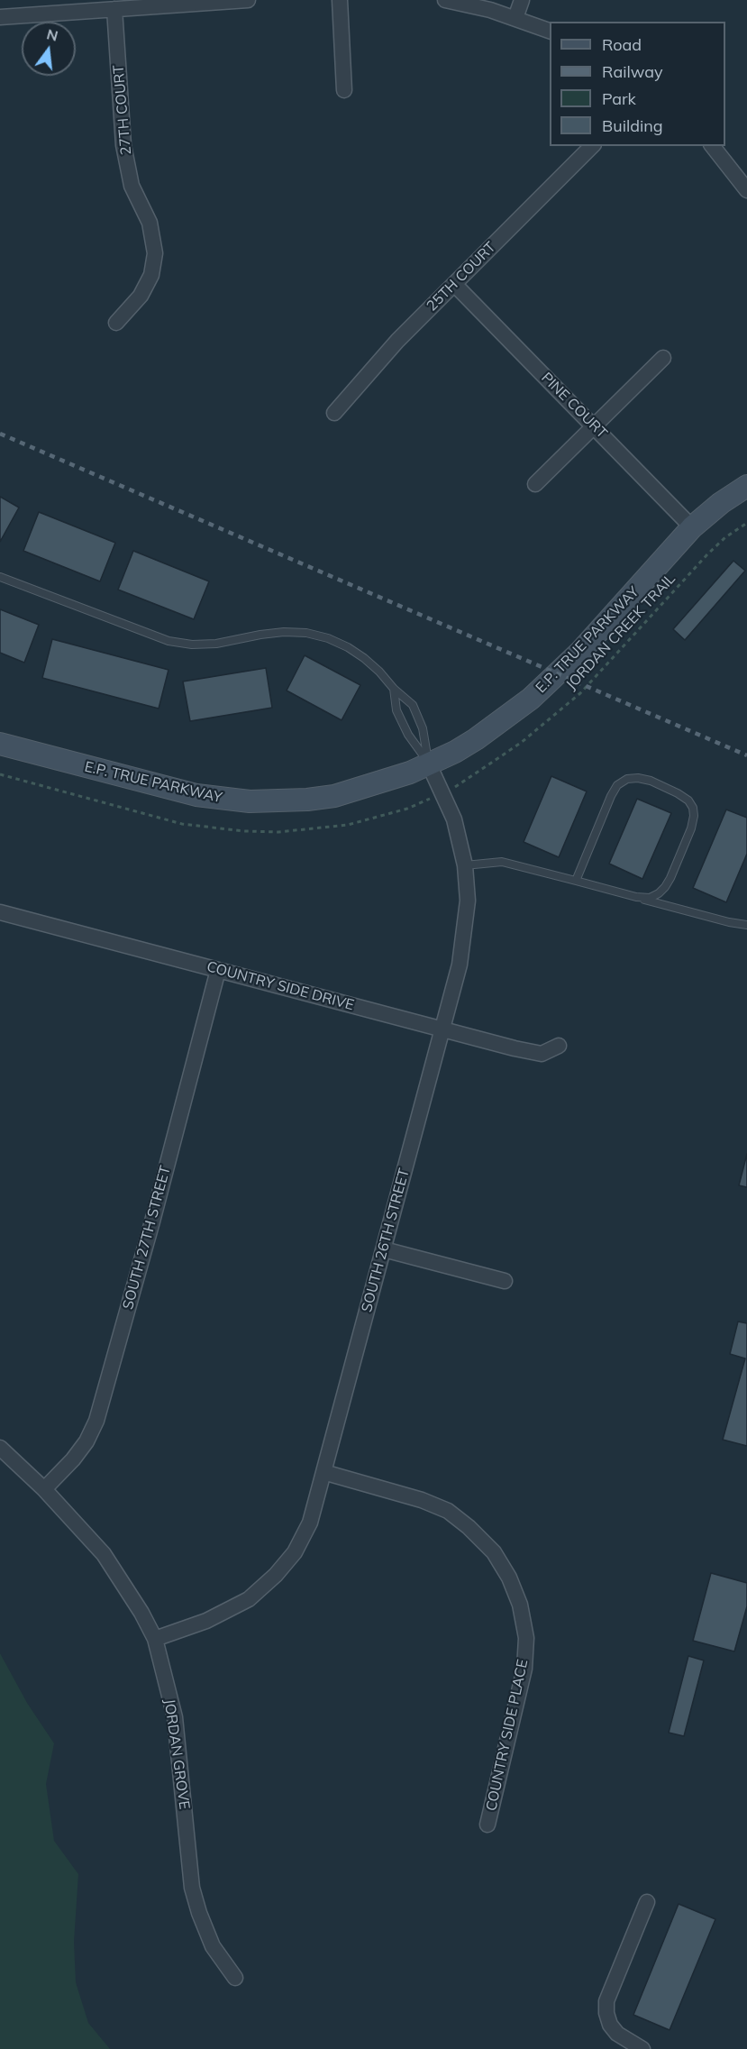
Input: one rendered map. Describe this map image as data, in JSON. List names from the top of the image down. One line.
{"streets":{"main road":["E.P. TRUE PARKWAY"],"street":["27TH COURT","25TH COURT","PINE COURT","COUNTRY SIDE DRIVE","SOUTH 27TH STREET","SOUTH 26TH STREET","COUNTRY SIDE PLACE","JORDAN GROVE"],"path":["JORDAN CREEK TRAIL"]},"crossings":[["25TH COURT","PINE COURT"],["PINE COURT","E.P. TRUE PARKWAY"],["E.P. TRUE PARKWAY","SOUTH 26TH STREET"],["COUNTRY SIDE DRIVE","SOUTH 27TH STREET"],["COUNTRY SIDE DRIVE","SOUTH 26TH STREET"],["SOUTH 27TH STREET","JORDAN GROVE"],["SOUTH 26TH STREET","COUNTRY SIDE PLACE"],["SOUTH 26TH STREET","JORDAN GROVE"]],"legend":["Road","Railway","Park","Building"],"north":"top"}
